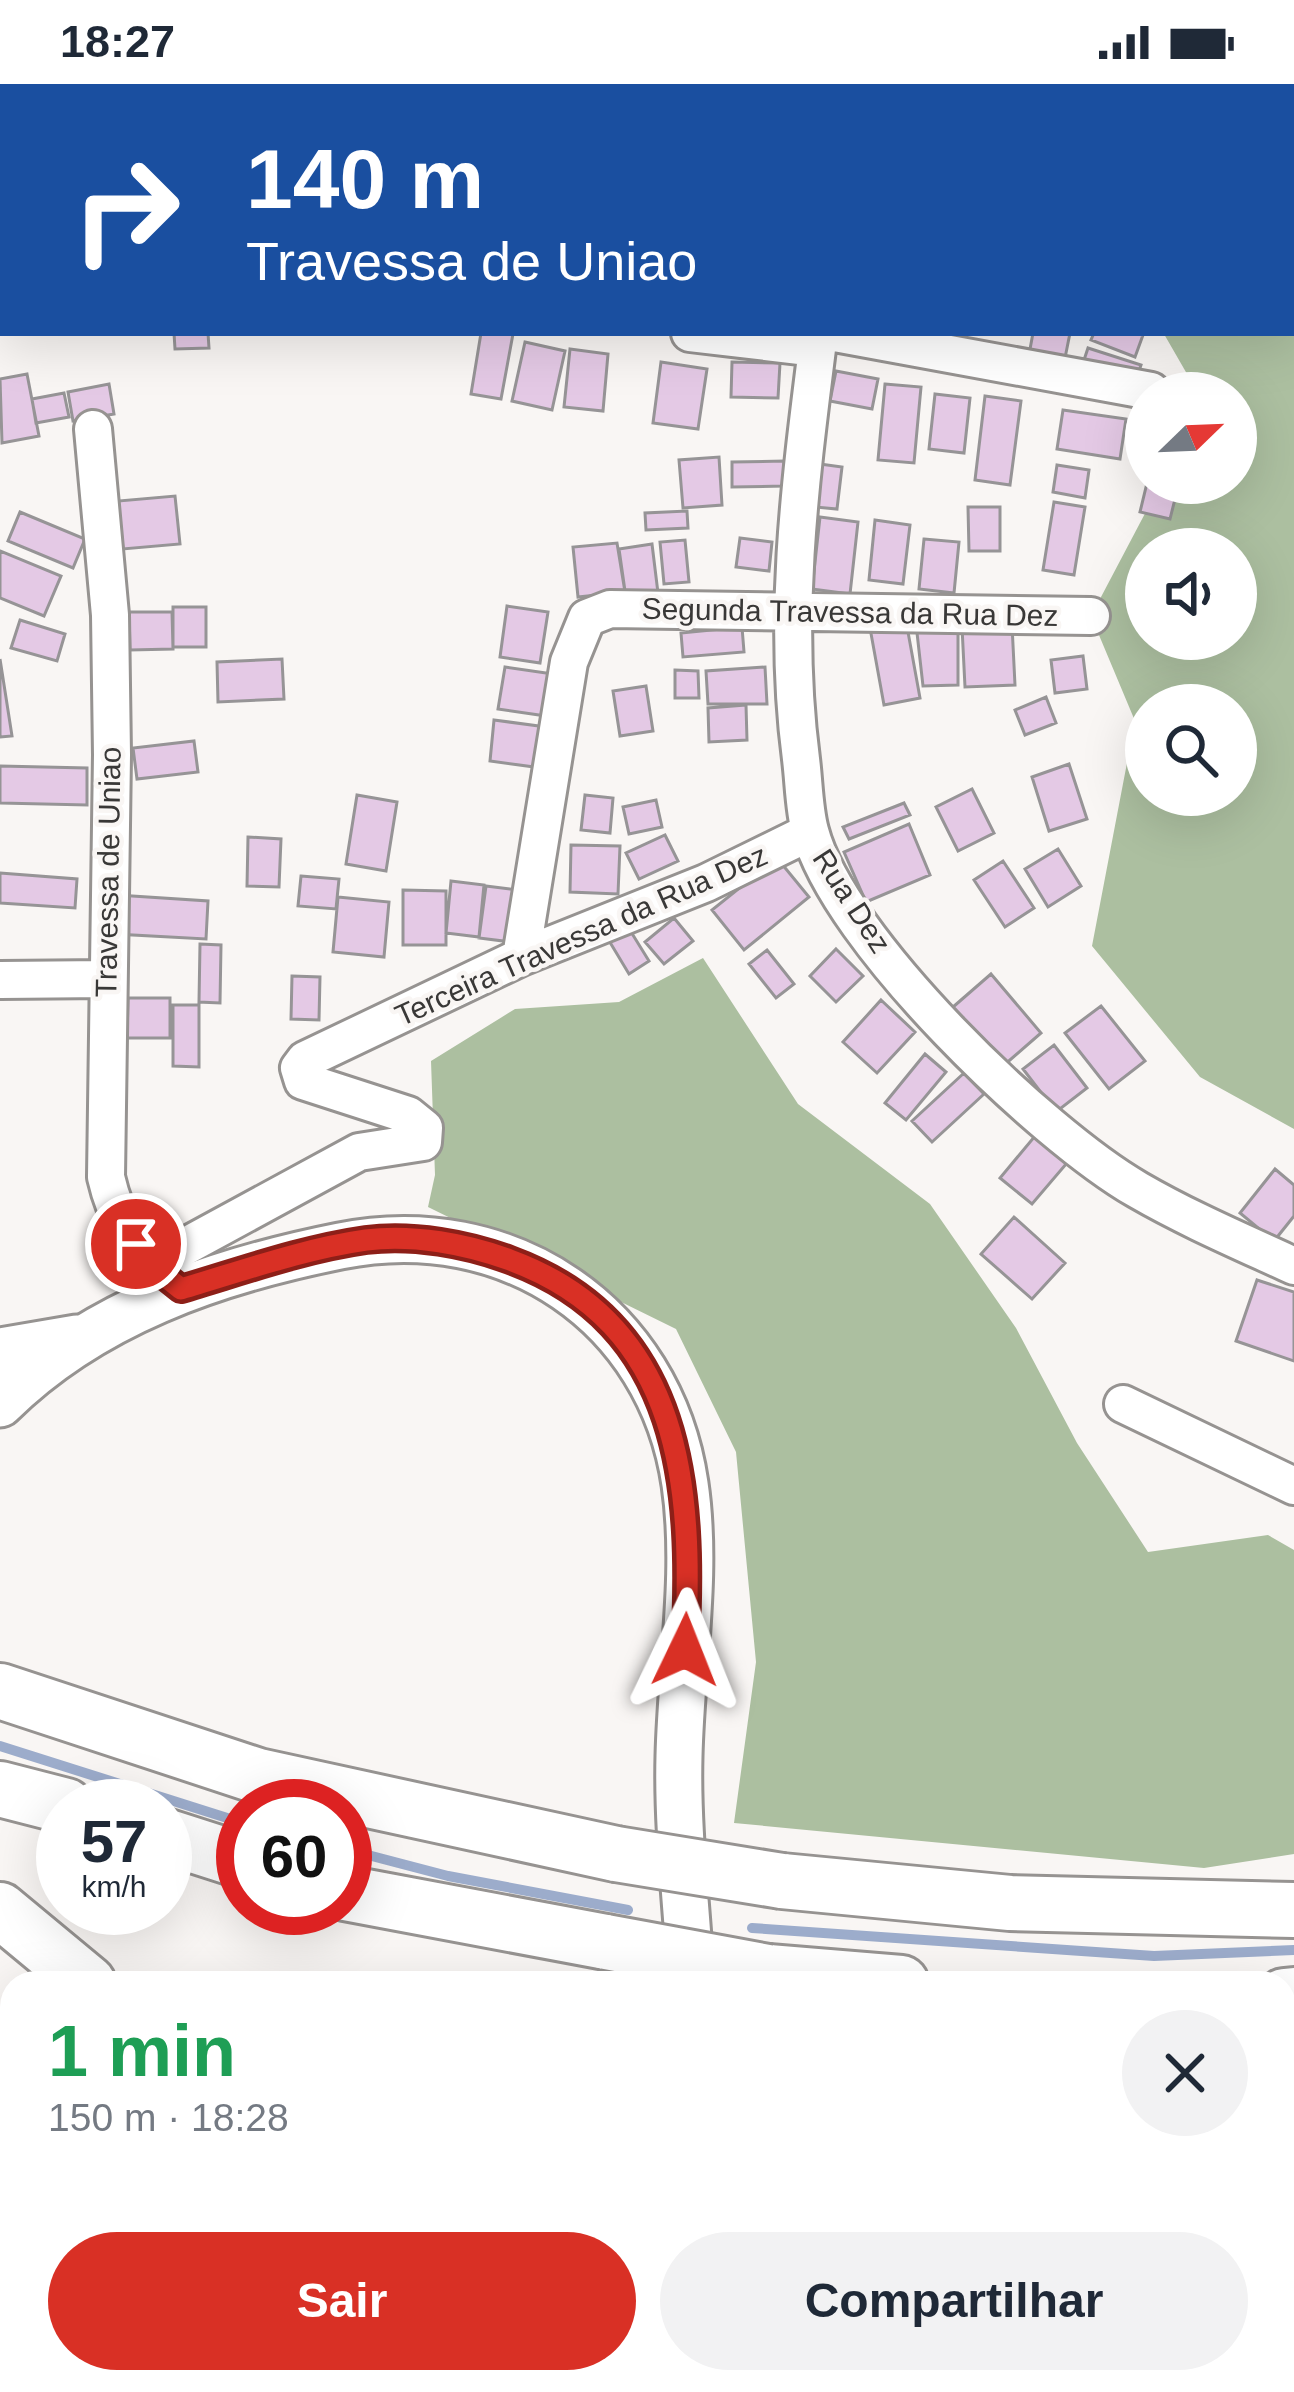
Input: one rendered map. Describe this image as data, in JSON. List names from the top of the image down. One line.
{"streets":{"street":["Segunda Travessa da Rua Dez","Travessa de Uniao","Rua Dez","Terceira Travessa da Rua Dez"]},"crossings":[["Segunda Travessa da Rua Dez","Rua Dez"],["Segunda Travessa da Rua Dez","Terceira Travessa da Rua Dez"],["Travessa de Uniao","Terceira Travessa da Rua Dez"],["Rua Dez","Terceira Travessa da Rua Dez"]],"north":"top right","page":{"status":"18:27","turn":["140 m","Travessa de Uniao"],"speed":"57 km/h","limit":"60","heading":["1 min","150 m · 18:28"],"buttons":["Sair","Compartilhar"]}}
